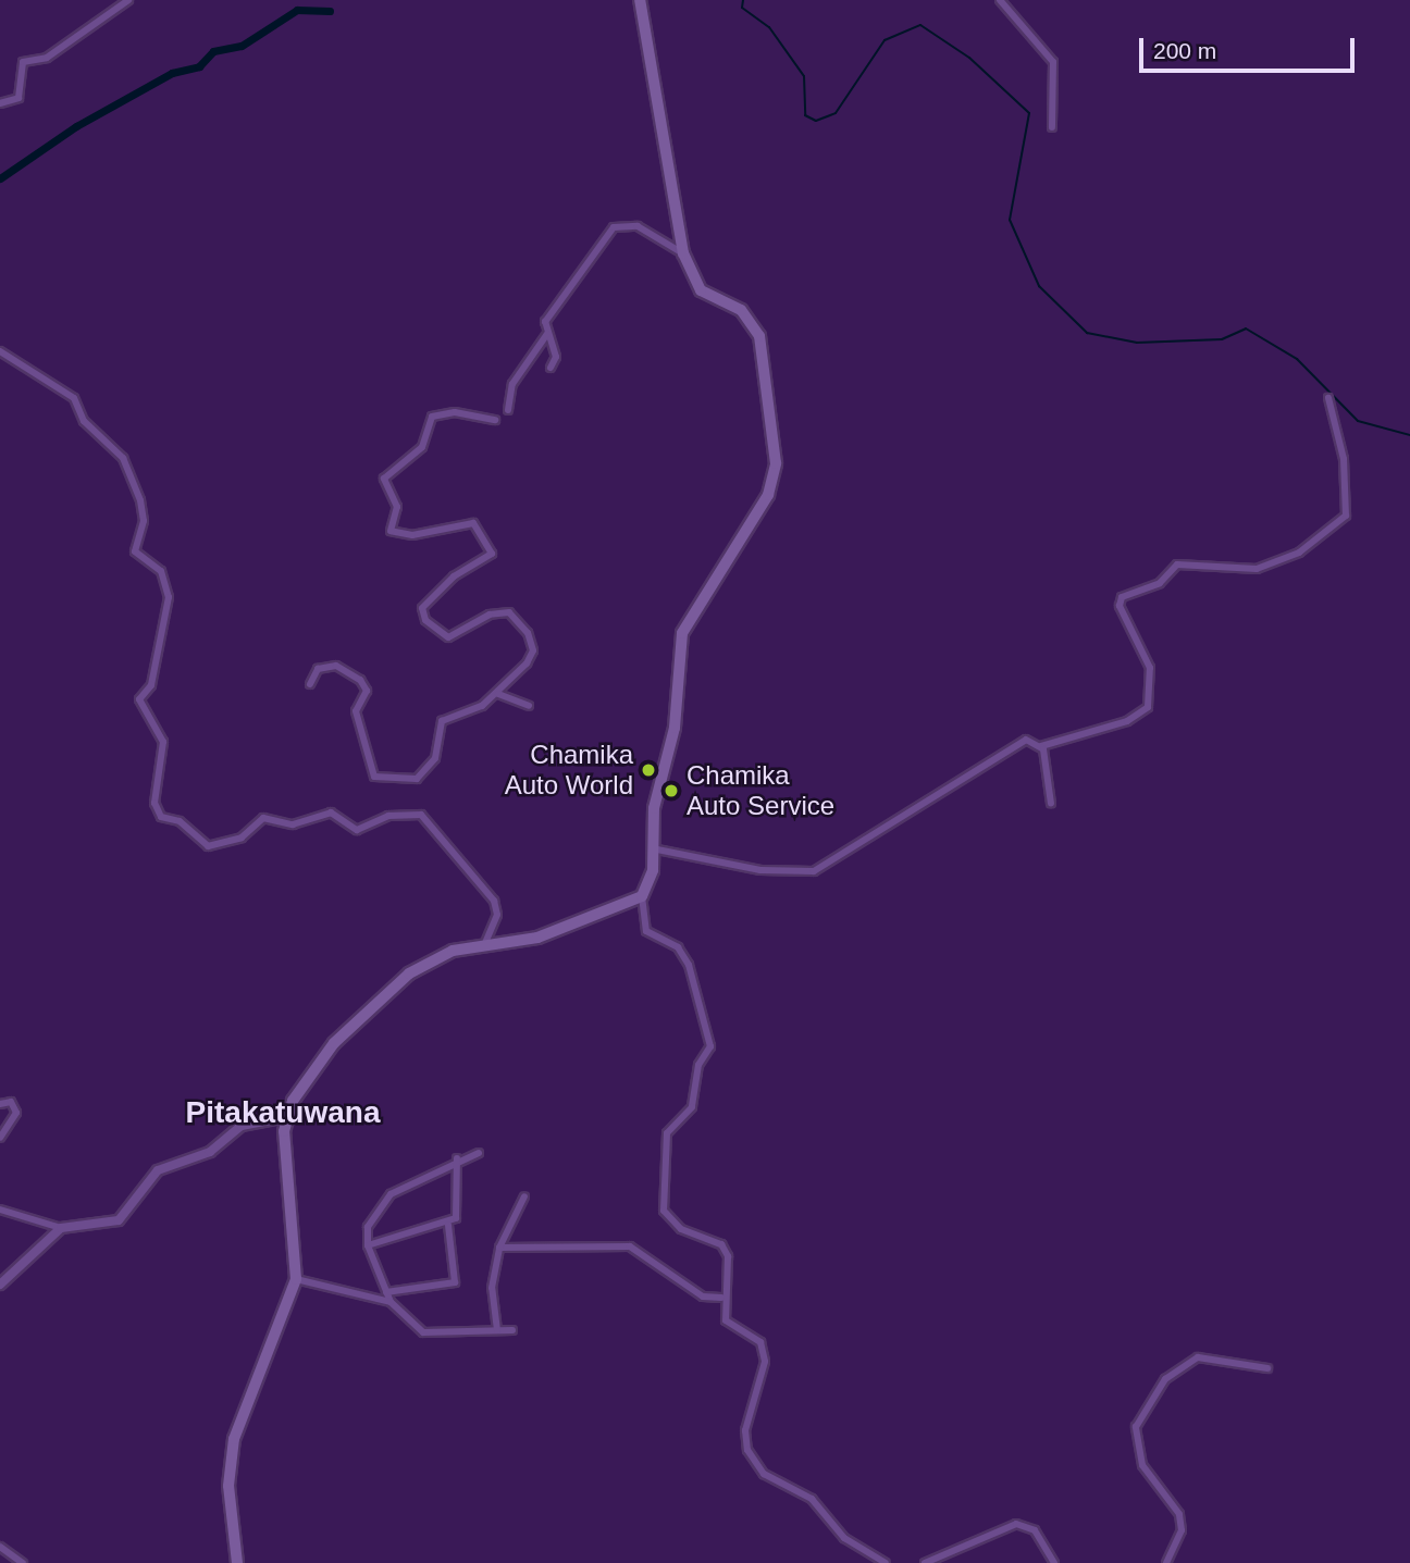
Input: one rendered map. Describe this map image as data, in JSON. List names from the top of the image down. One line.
{"districts":["Pitakatuwana"],"places":["Chamika Auto World","Chamika Auto Service"],"scale_bar":"200 m"}
